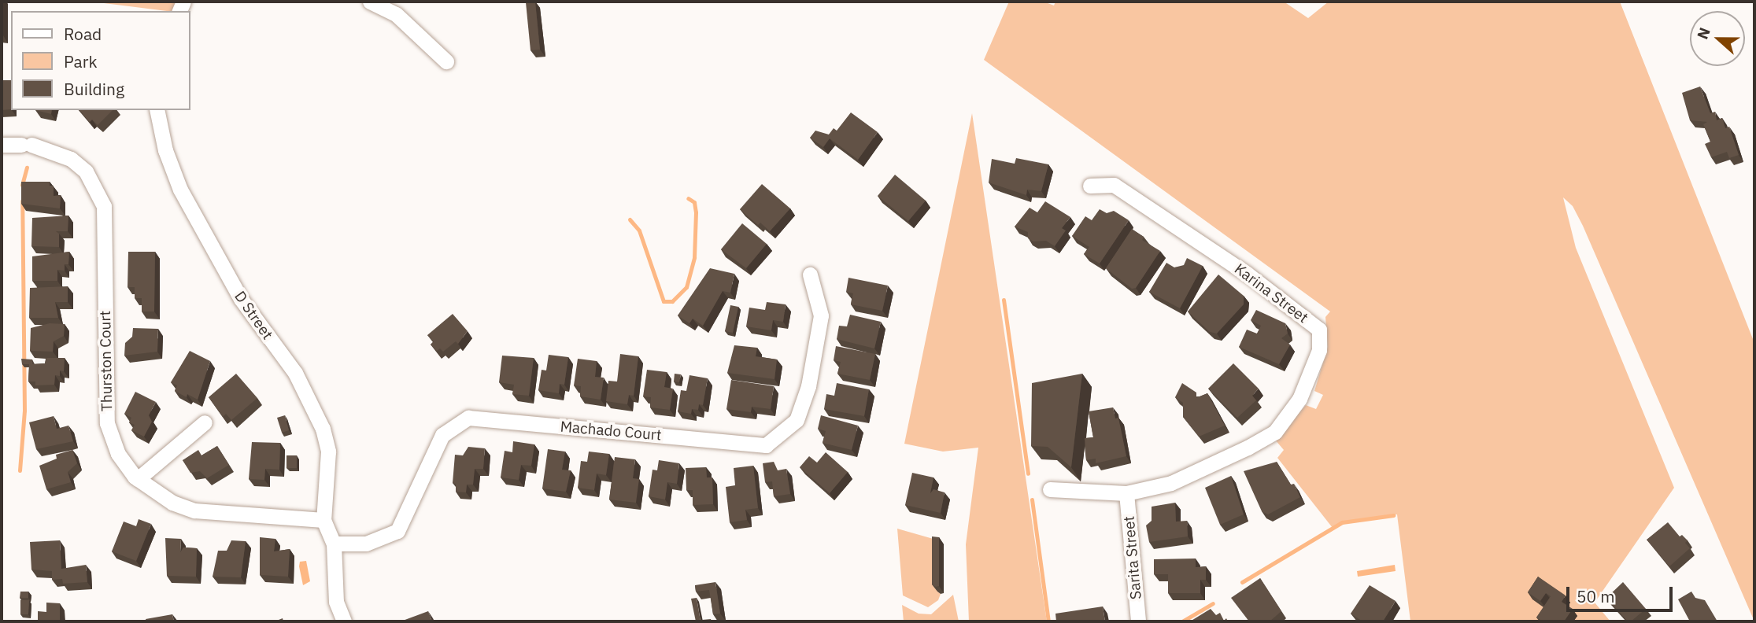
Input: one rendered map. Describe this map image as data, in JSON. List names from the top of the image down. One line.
{"streets":{"street":["Karina Street","D Street","Thurston Court","Machado Court","Sarita Street"]},"crossings":[["Karina Street","Sarita Street"],["D Street","Thurston Court"]],"legend":["Road","Park","Building"],"scale_bar":"50 m","north":"left"}
